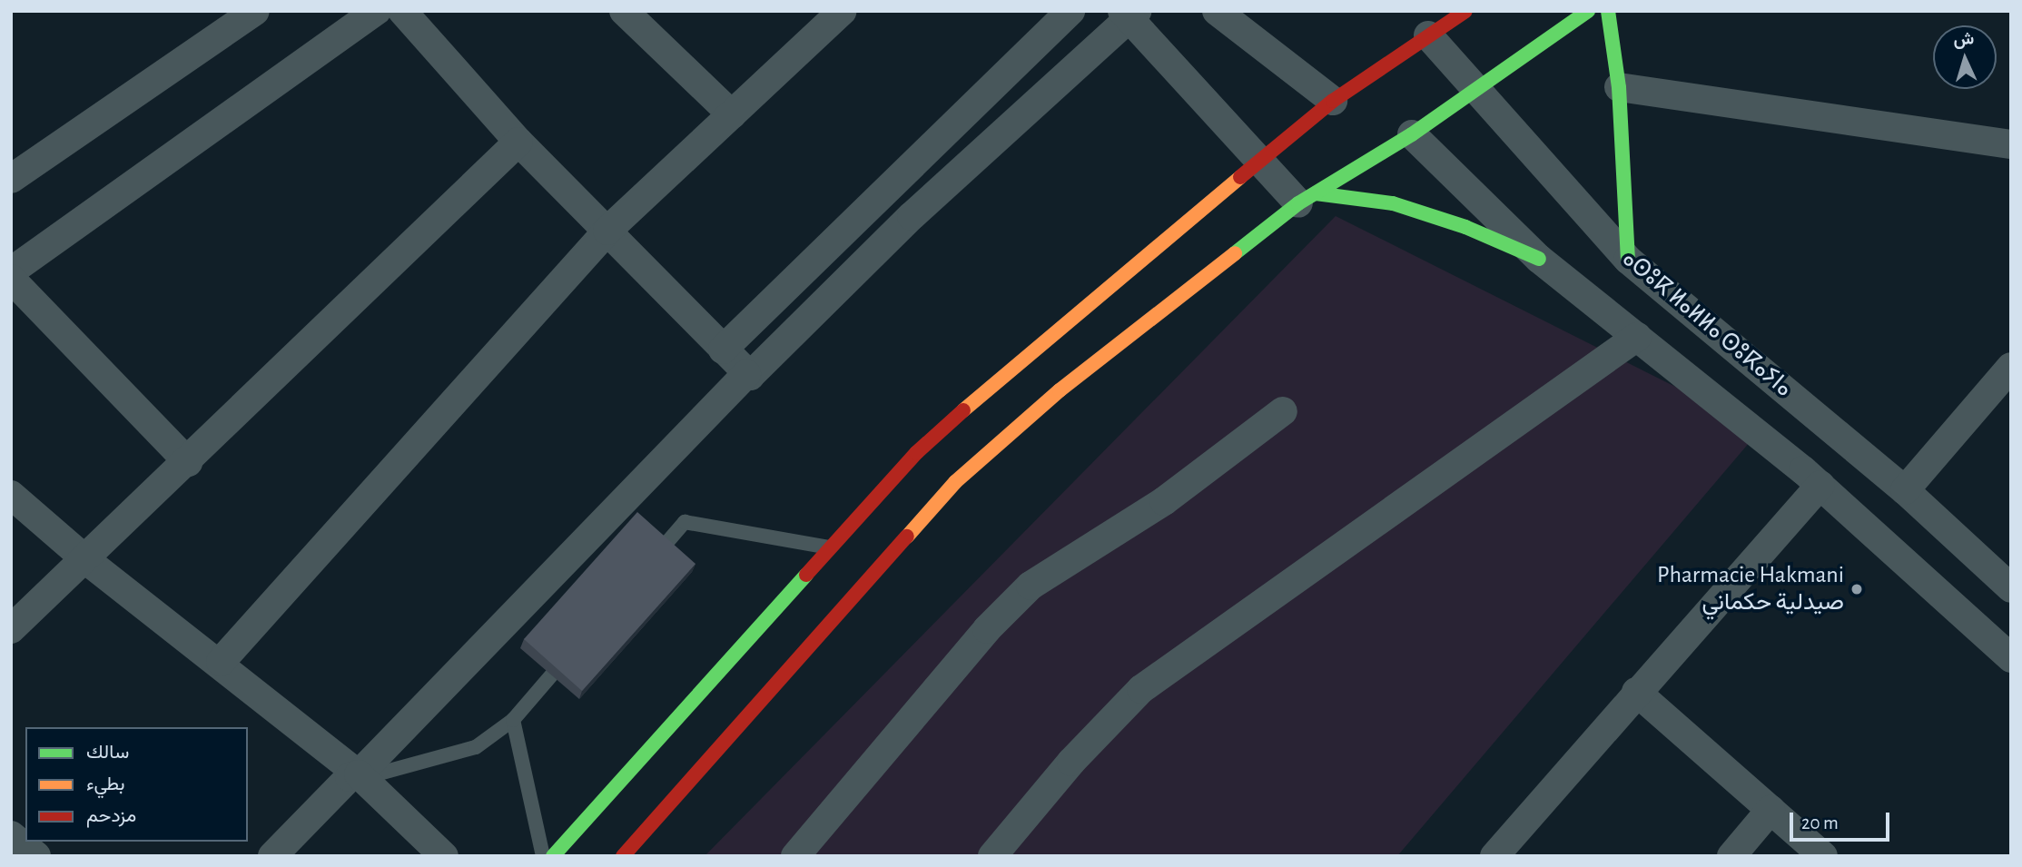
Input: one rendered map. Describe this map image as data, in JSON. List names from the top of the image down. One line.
{"streets":{"street":["ⴰⵙⵓⴽ ⵍⴰⵍⵍⴰ ⵙⵓⴽⴰⵢⵏⴰ"]},"places":["Pharmacie Hakmani صيدلية حكماني"],"legend":["سالك","بطيء","مزدحم"],"scale_bar":"20 m","north":"top"}
